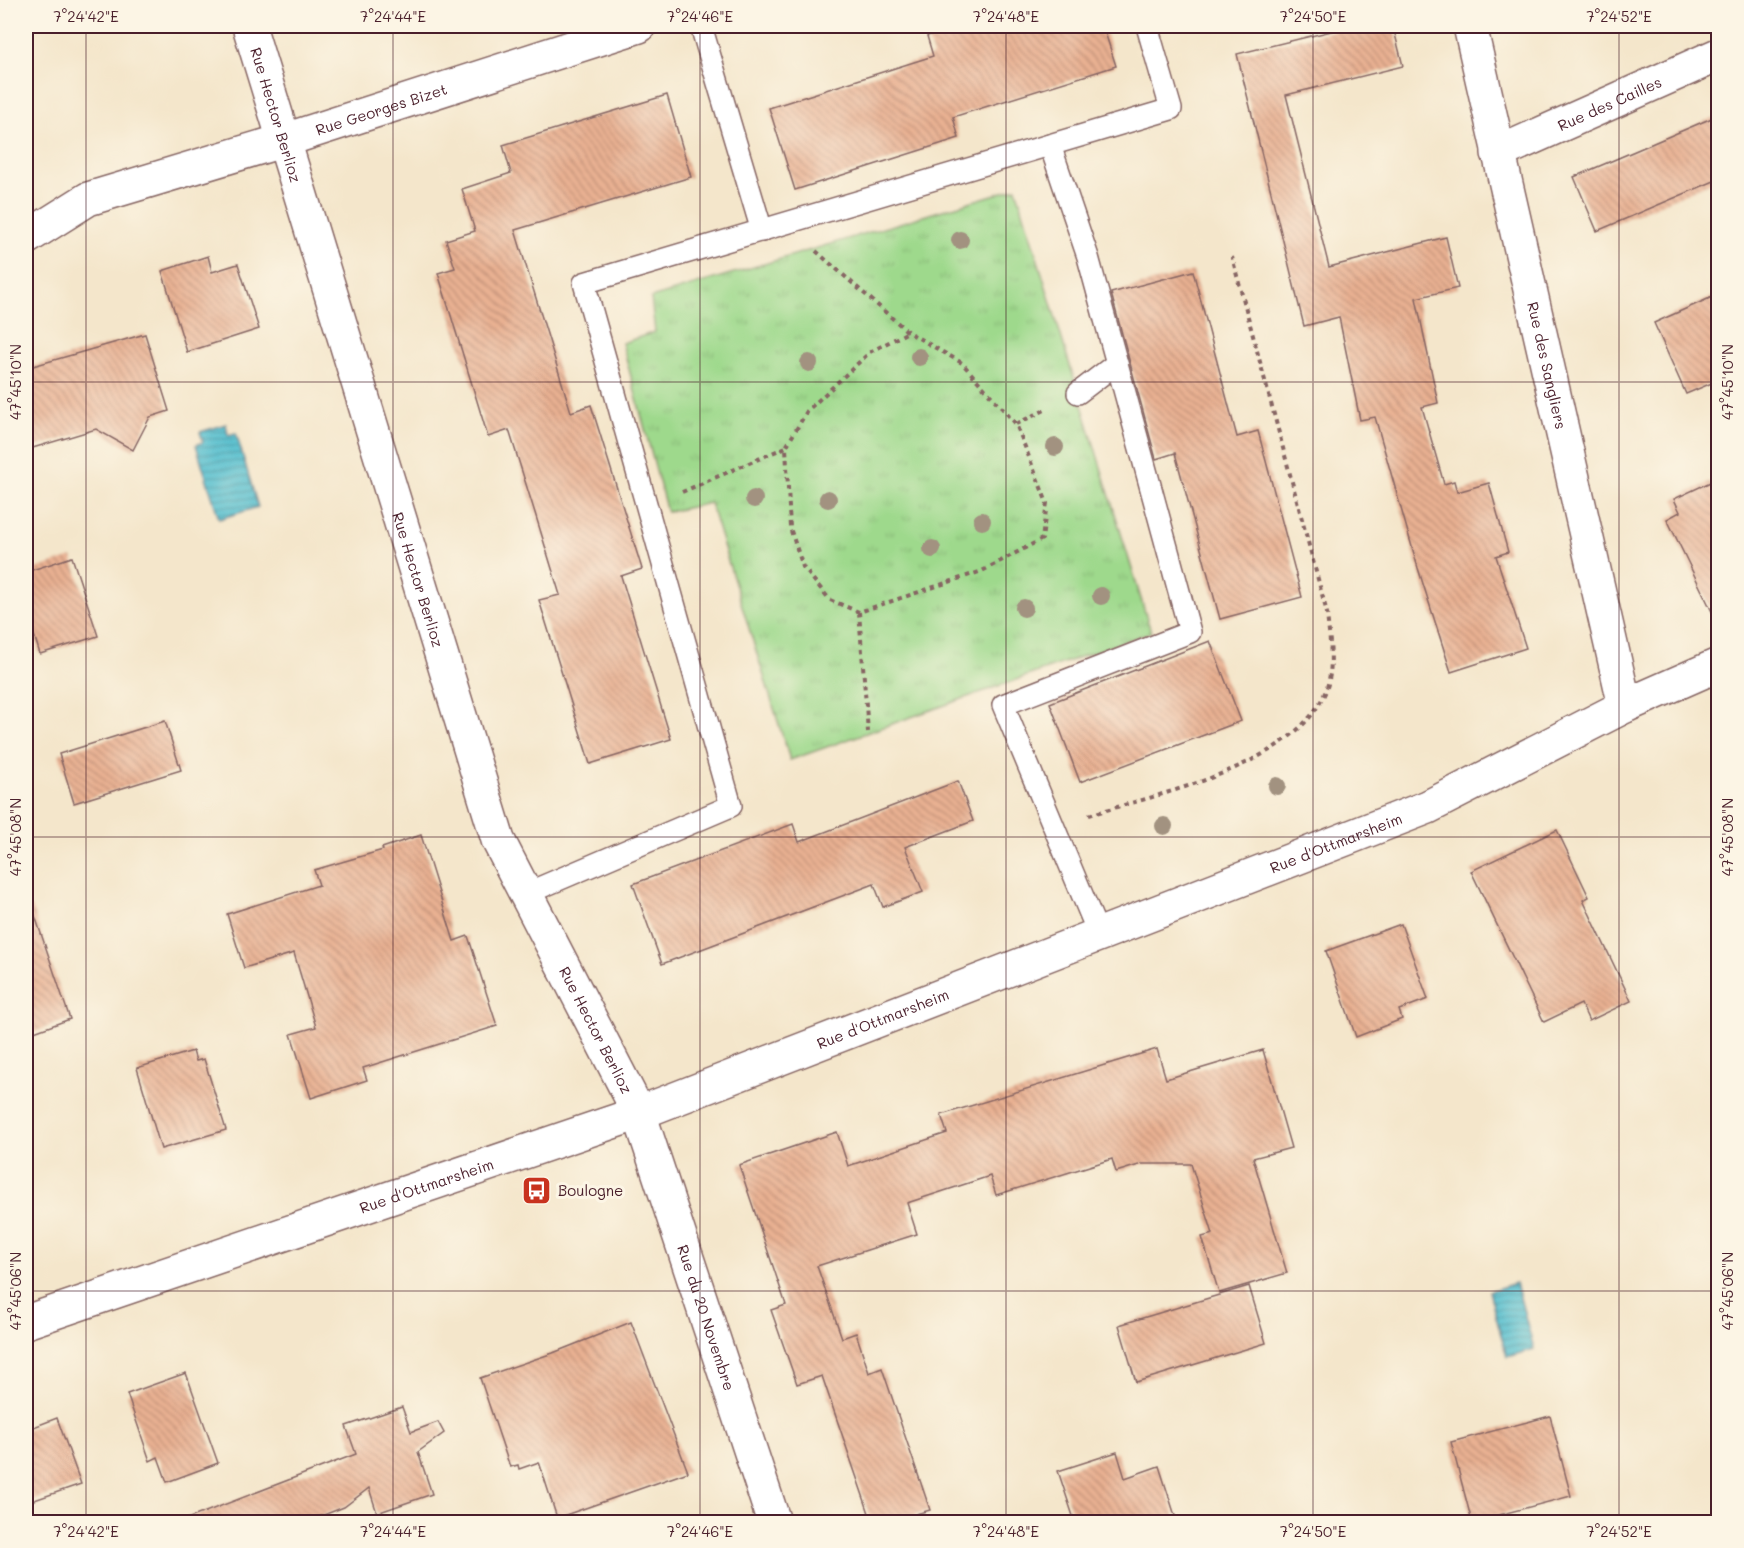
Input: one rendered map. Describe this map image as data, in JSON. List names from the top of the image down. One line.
{"streets":{"street":["Rue des Cailles","Rue Georges Bizet","Rue Hector Berlioz","Rue des Sangliers","Rue d'Ottmarsheim","Rue du 20 Novembre"]},"crossings":[["Rue des Cailles","Rue des Sangliers"],["Rue Georges Bizet","Rue Hector Berlioz"],["Rue Hector Berlioz","Rue d'Ottmarsheim"],["Rue Hector Berlioz","Rue du 20 Novembre"],["Rue des Sangliers","Rue d'Ottmarsheim"],["Rue d'Ottmarsheim","Rue du 20 Novembre"]],"places":{"bus stop":["Boulogne"]},"coordinates":["7°24'42\"E","7°24'44\"E","7°24'46\"E","7°24'48\"E","7°24'50\"E","7°24'52\"E","47°45'10\"N","47°45'08\"N","47°45'06\"N"]}
